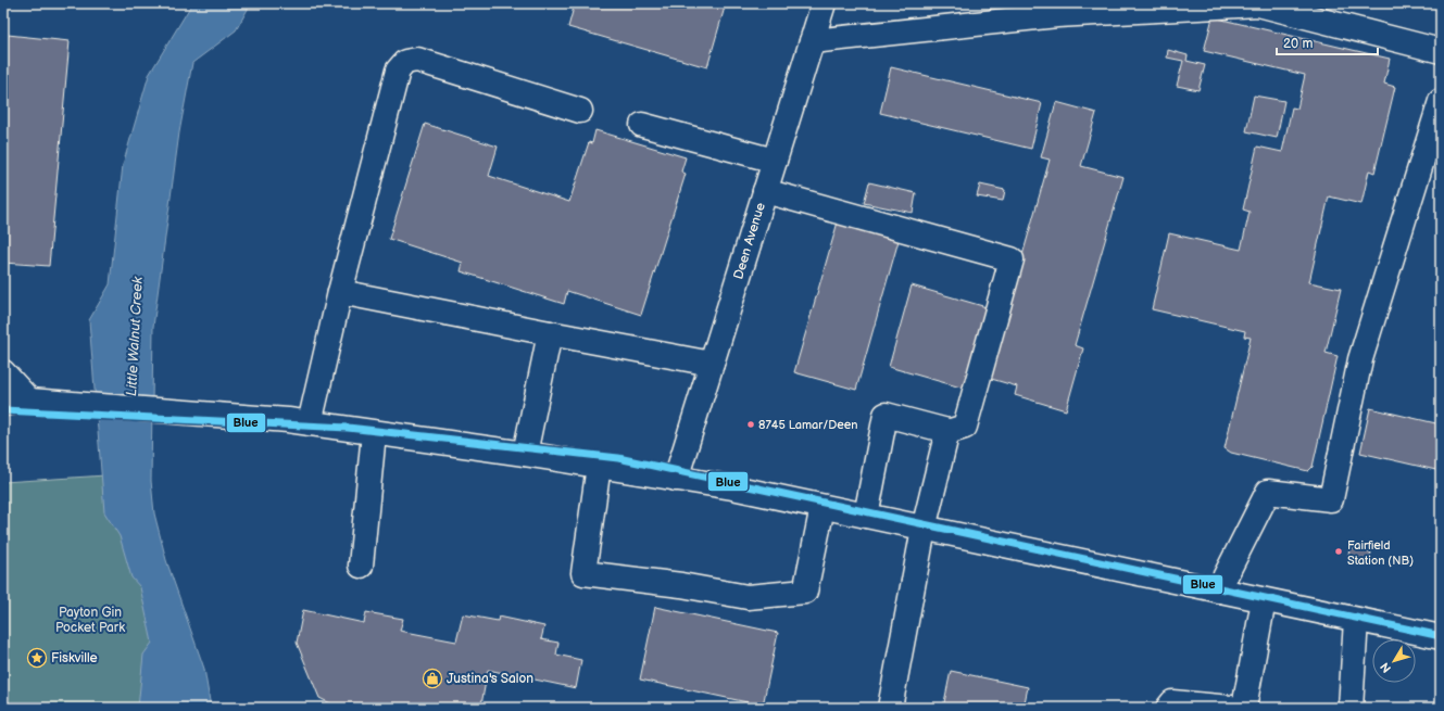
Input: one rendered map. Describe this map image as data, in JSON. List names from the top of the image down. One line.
{"streets":{"main road":["Deen Avenue"]},"water":["Little Walnut Creek"],"parks":["Payton Gin Pocket Park"],"places":{"other":["8745 Lamar/Deen","Fairfield Station (NB)"],"place":["Fiskville"],"shop":["Justina's Salon"]},"lines":["transit line Blue"],"scale_bar":"20 m","north":"bottom left"}
